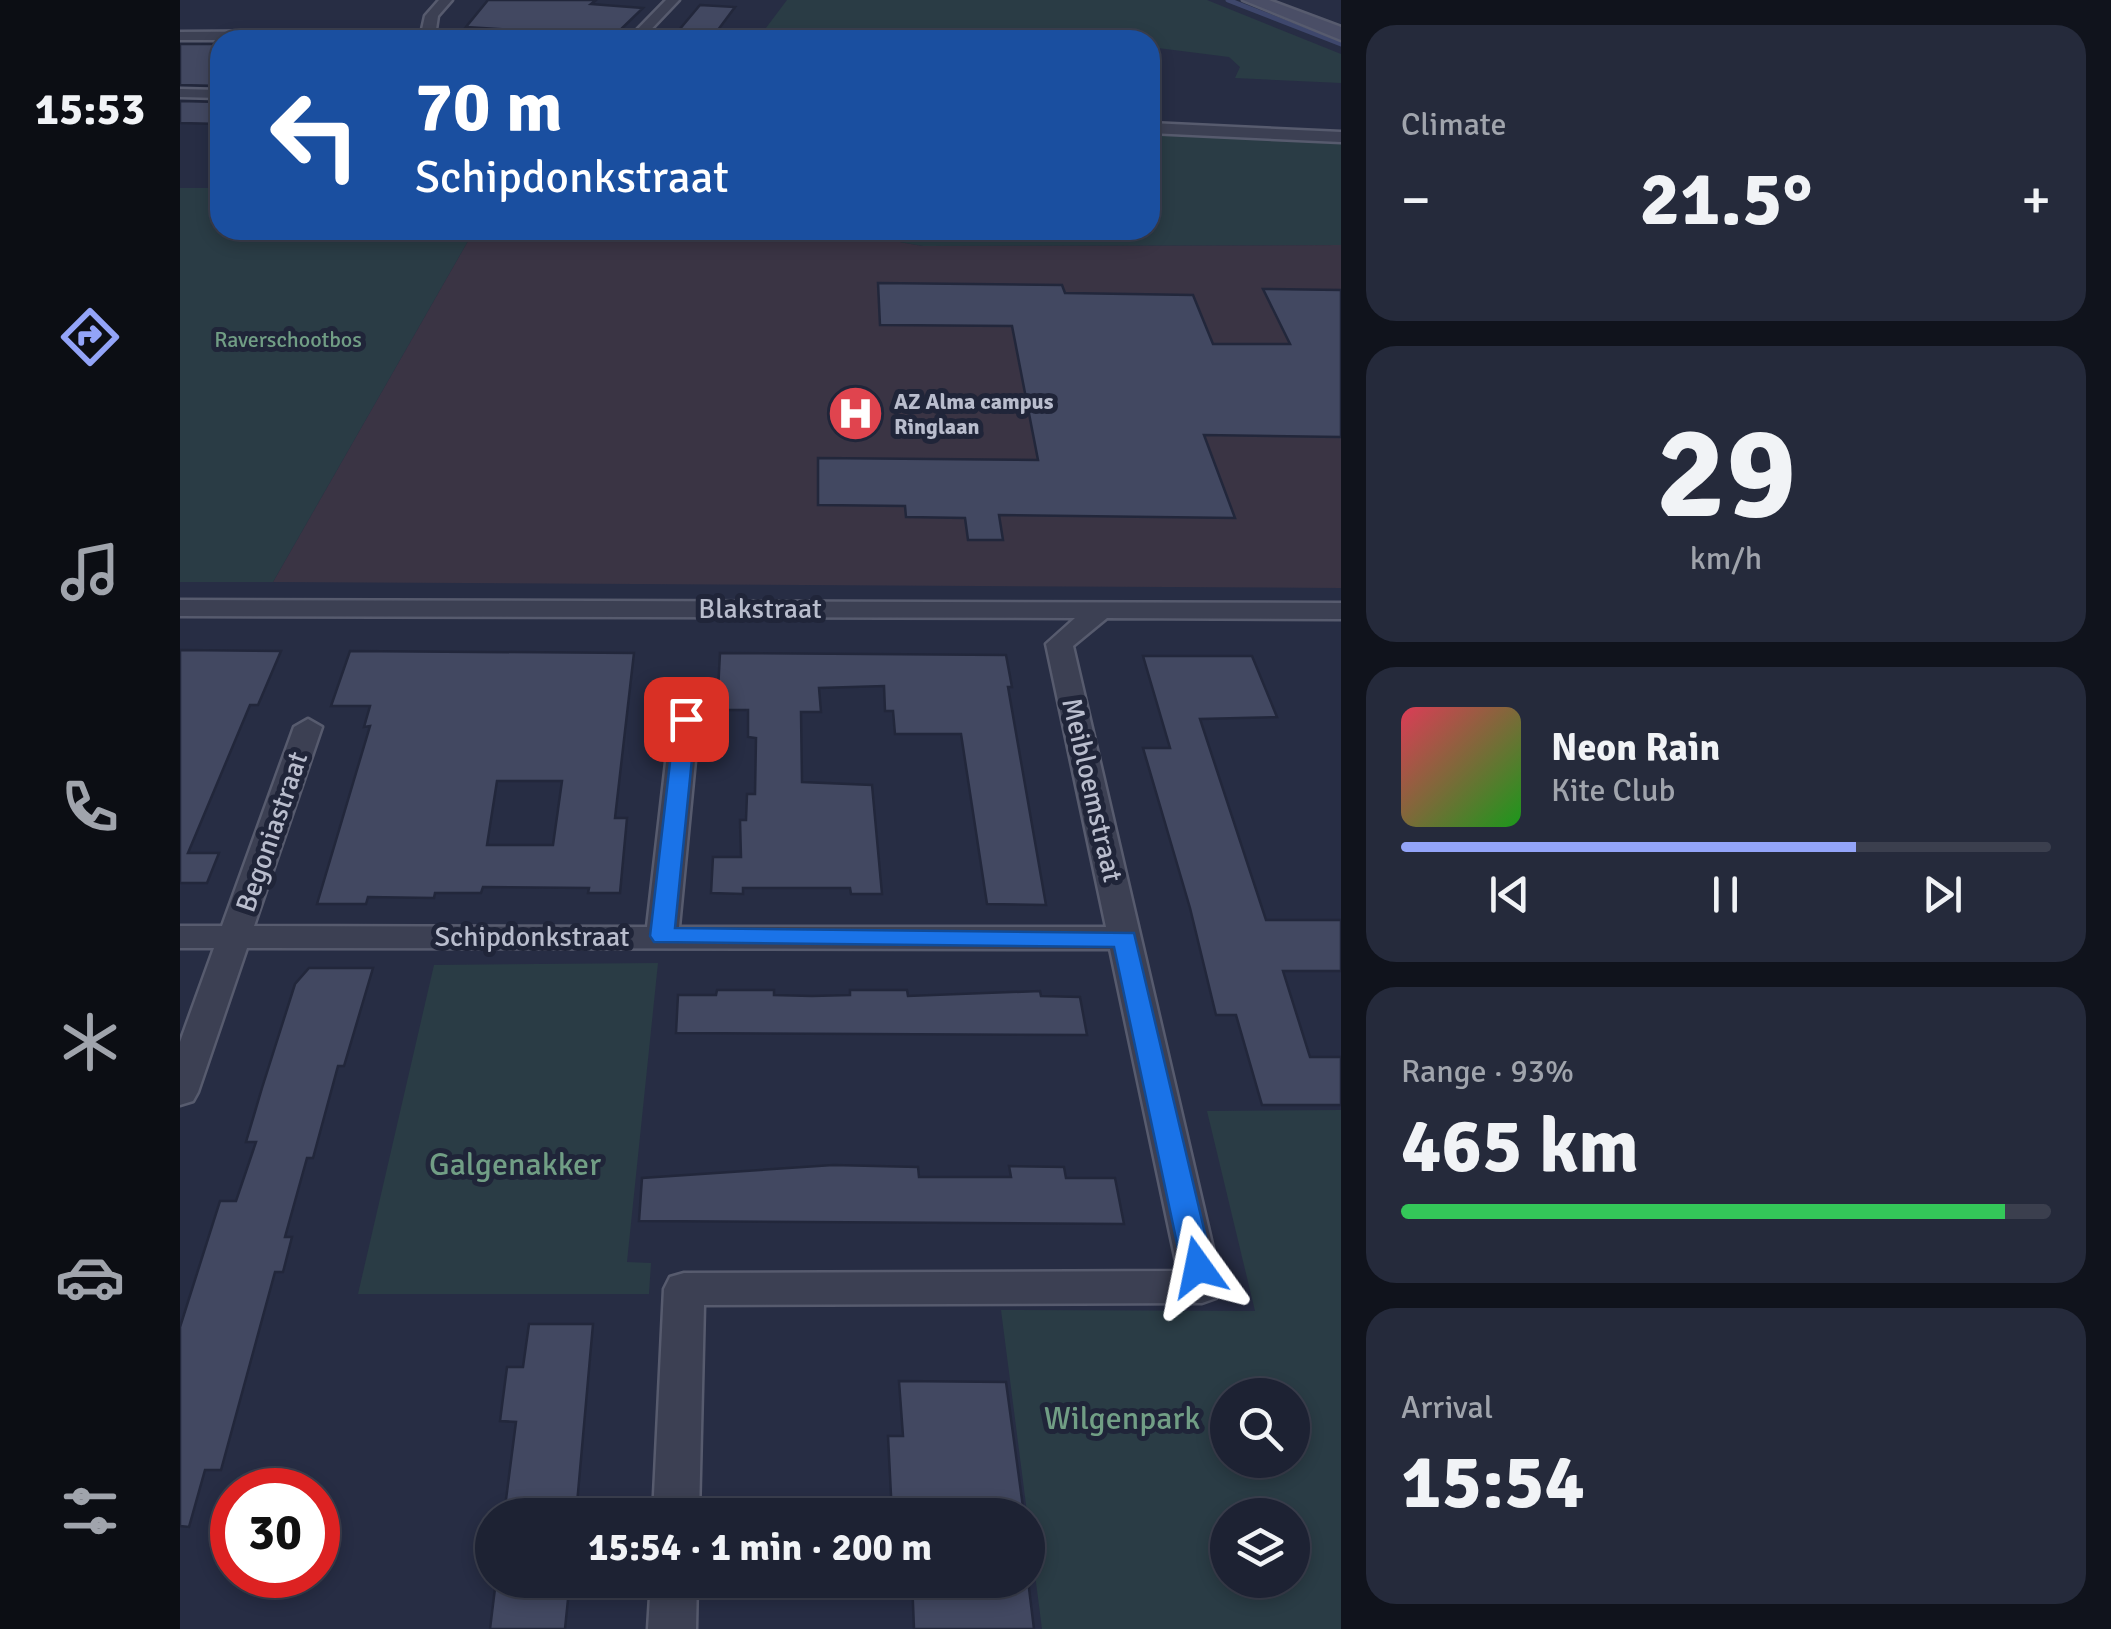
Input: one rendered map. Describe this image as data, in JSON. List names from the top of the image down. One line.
{"streets":{"street":["Blakstraat","Meibloemstraat","Begoniastraat","Schipdonkstraat"]},"crossings":[["Meibloemstraat","Schipdonkstraat"],["Begoniastraat","Schipdonkstraat"]],"parks":["Raverschootbos","Galgenakker","Wilgenpark"],"places":{"hospital":["AZ Alma campus Ringlaan"]},"page":{"tabs":"15:53","tile":["Climate",["29","km/h"],["Range · 93%","465 km"],["Arrival","15:54"]],"turn":["70 m","Schipdonkstraat"],"heat":["−","21.5°","+"],"song":["Neon Rain","Kite Club"],"limit":"30","trip":"15:54 · 1 min · 200 m"}}
